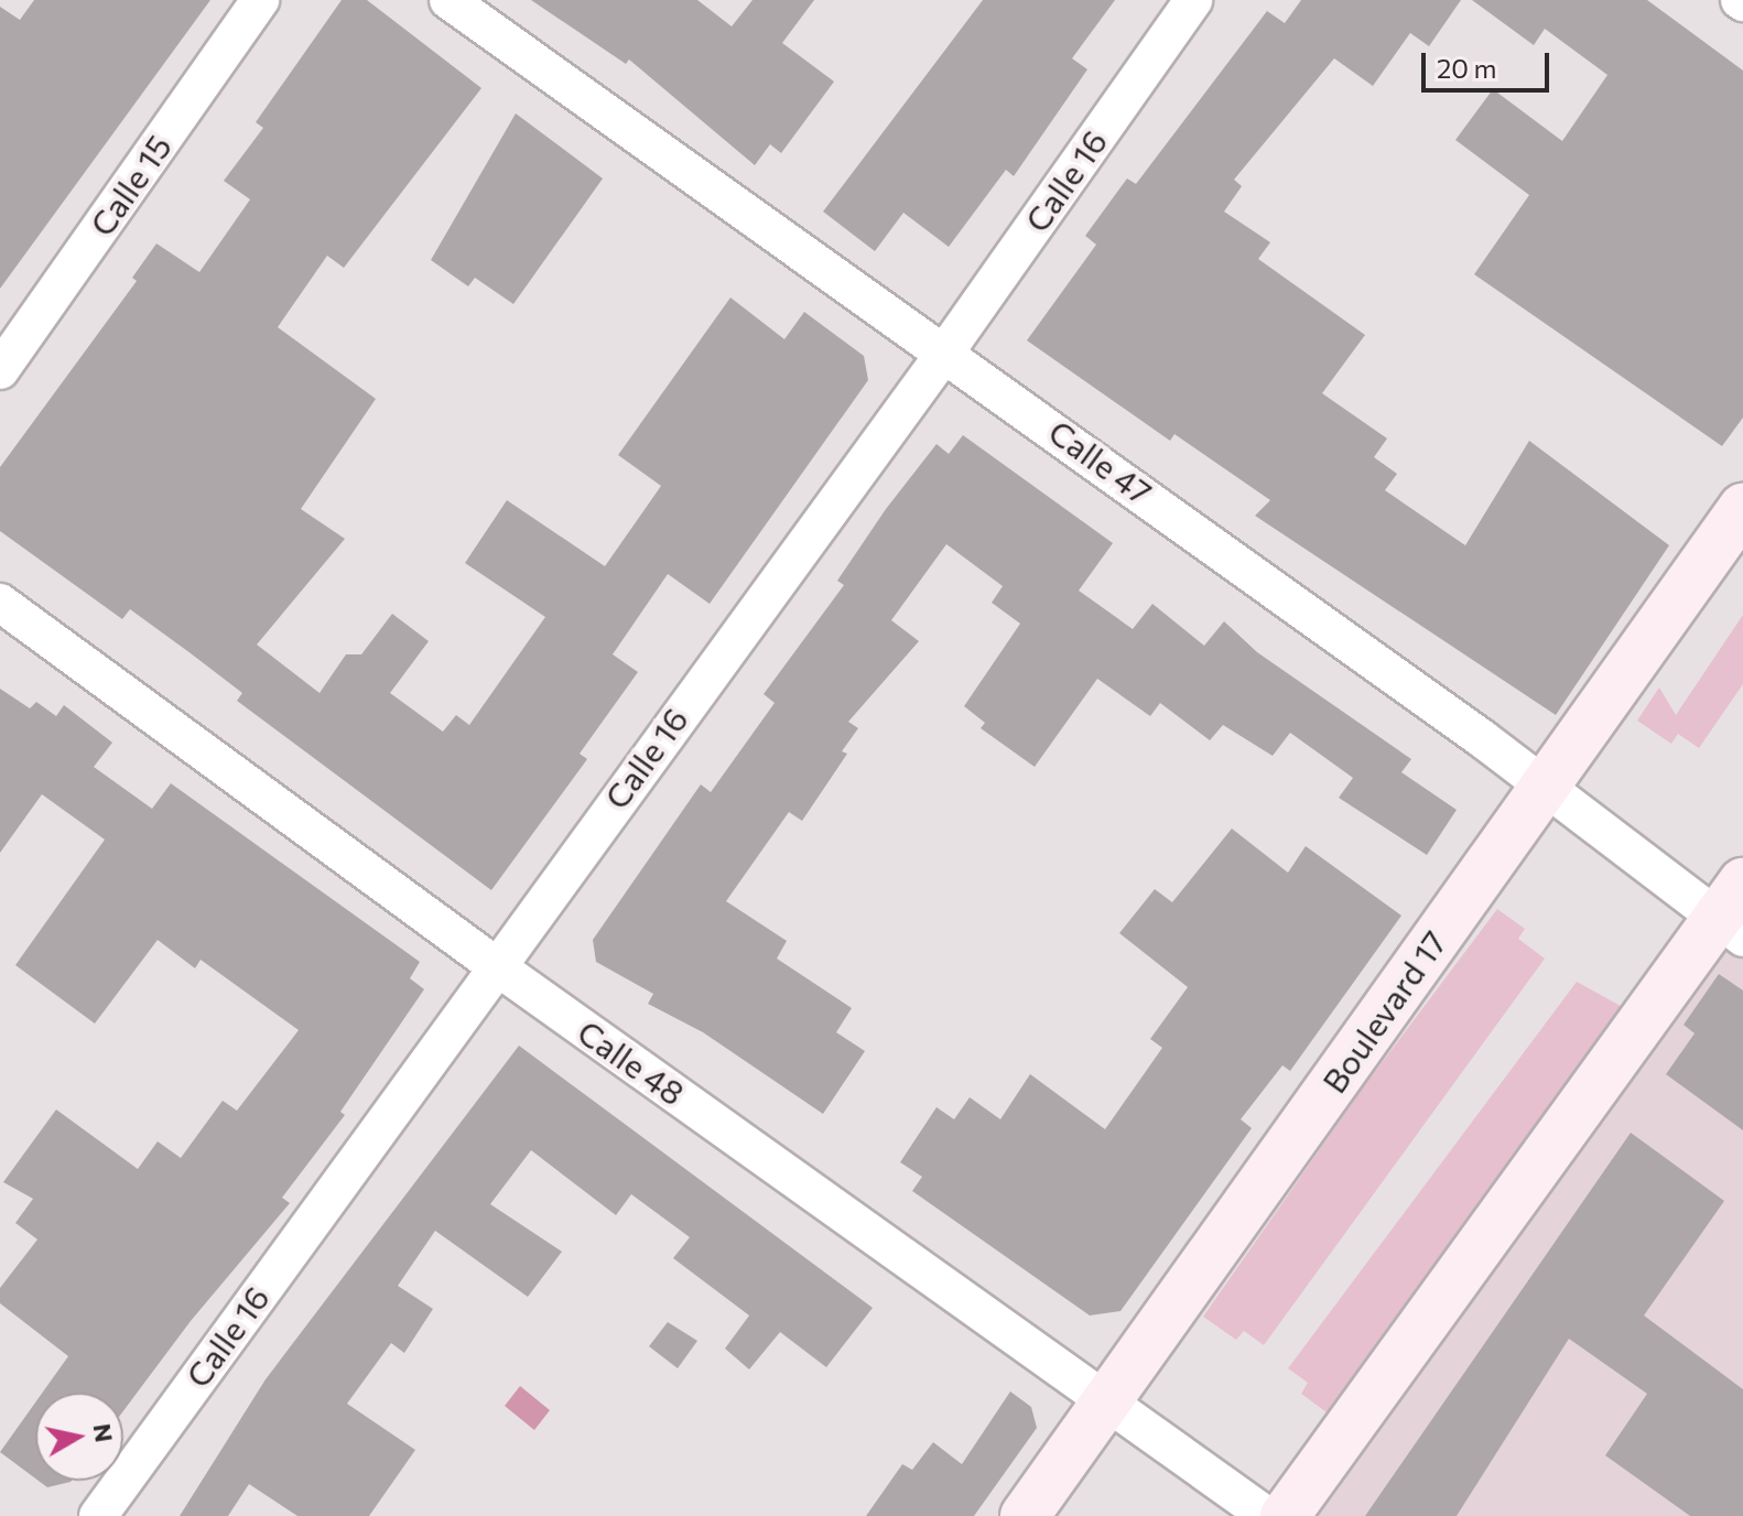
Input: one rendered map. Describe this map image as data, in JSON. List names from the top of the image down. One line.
{"streets":{"main road":["Boulevard 17"],"street":["Calle 16","Calle 15","Calle 47","Calle 48"]},"crossings":[["Calle 16","Calle 47"],["Calle 16","Calle 48"],["Calle 47","Boulevard 17"],["Boulevard 17","Calle 48"]],"scale_bar":"20 m","north":"right"}
